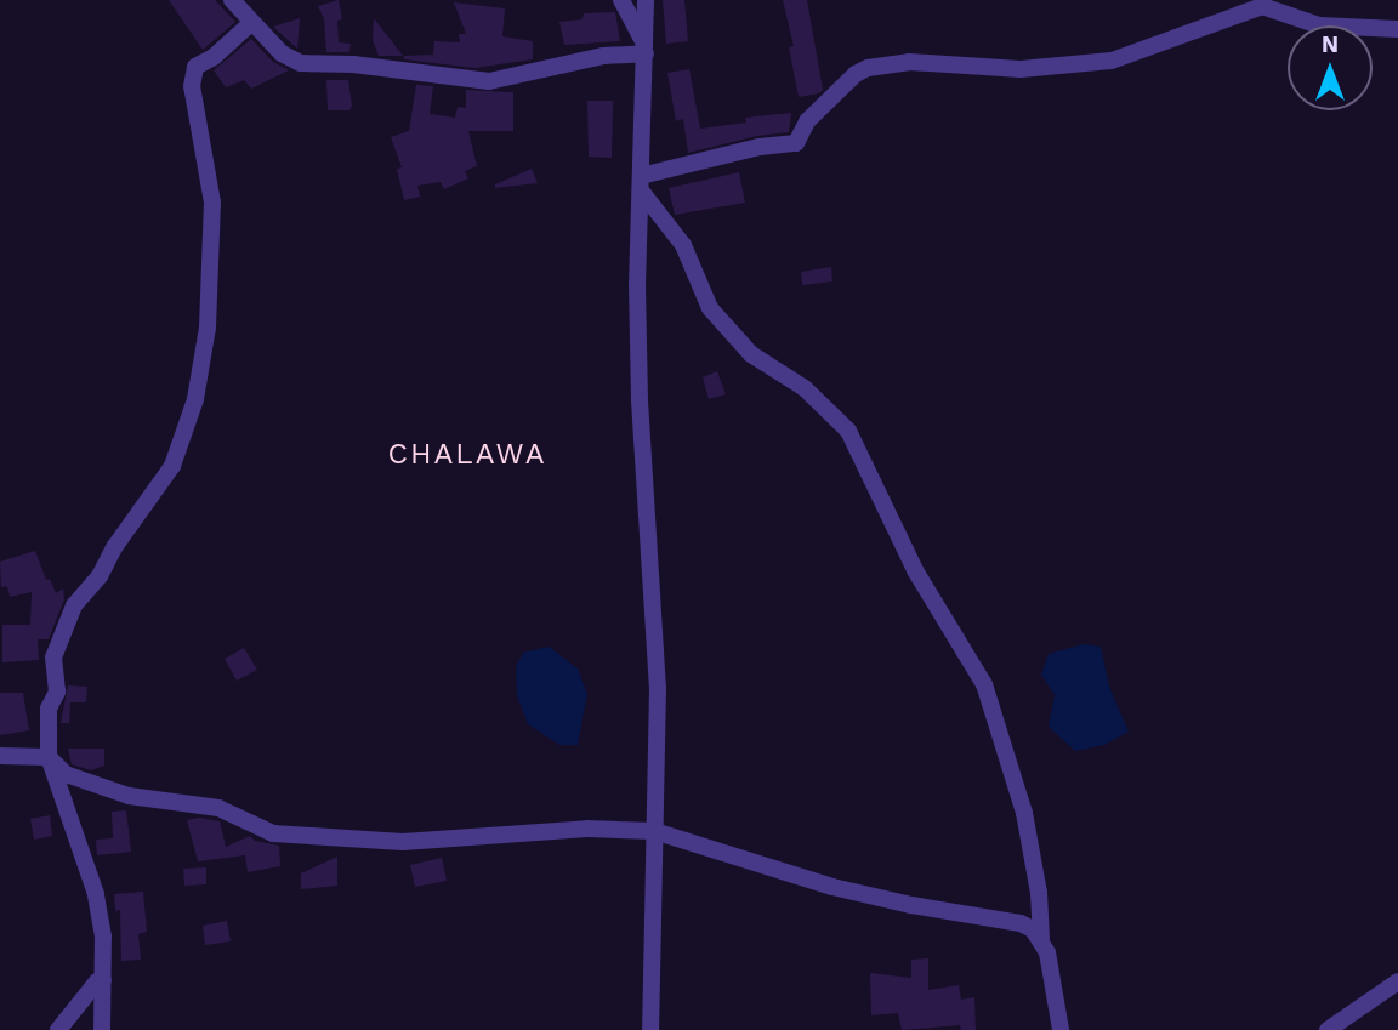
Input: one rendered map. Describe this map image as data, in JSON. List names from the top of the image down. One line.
{"districts":["CHALAWA"],"north":"top"}
